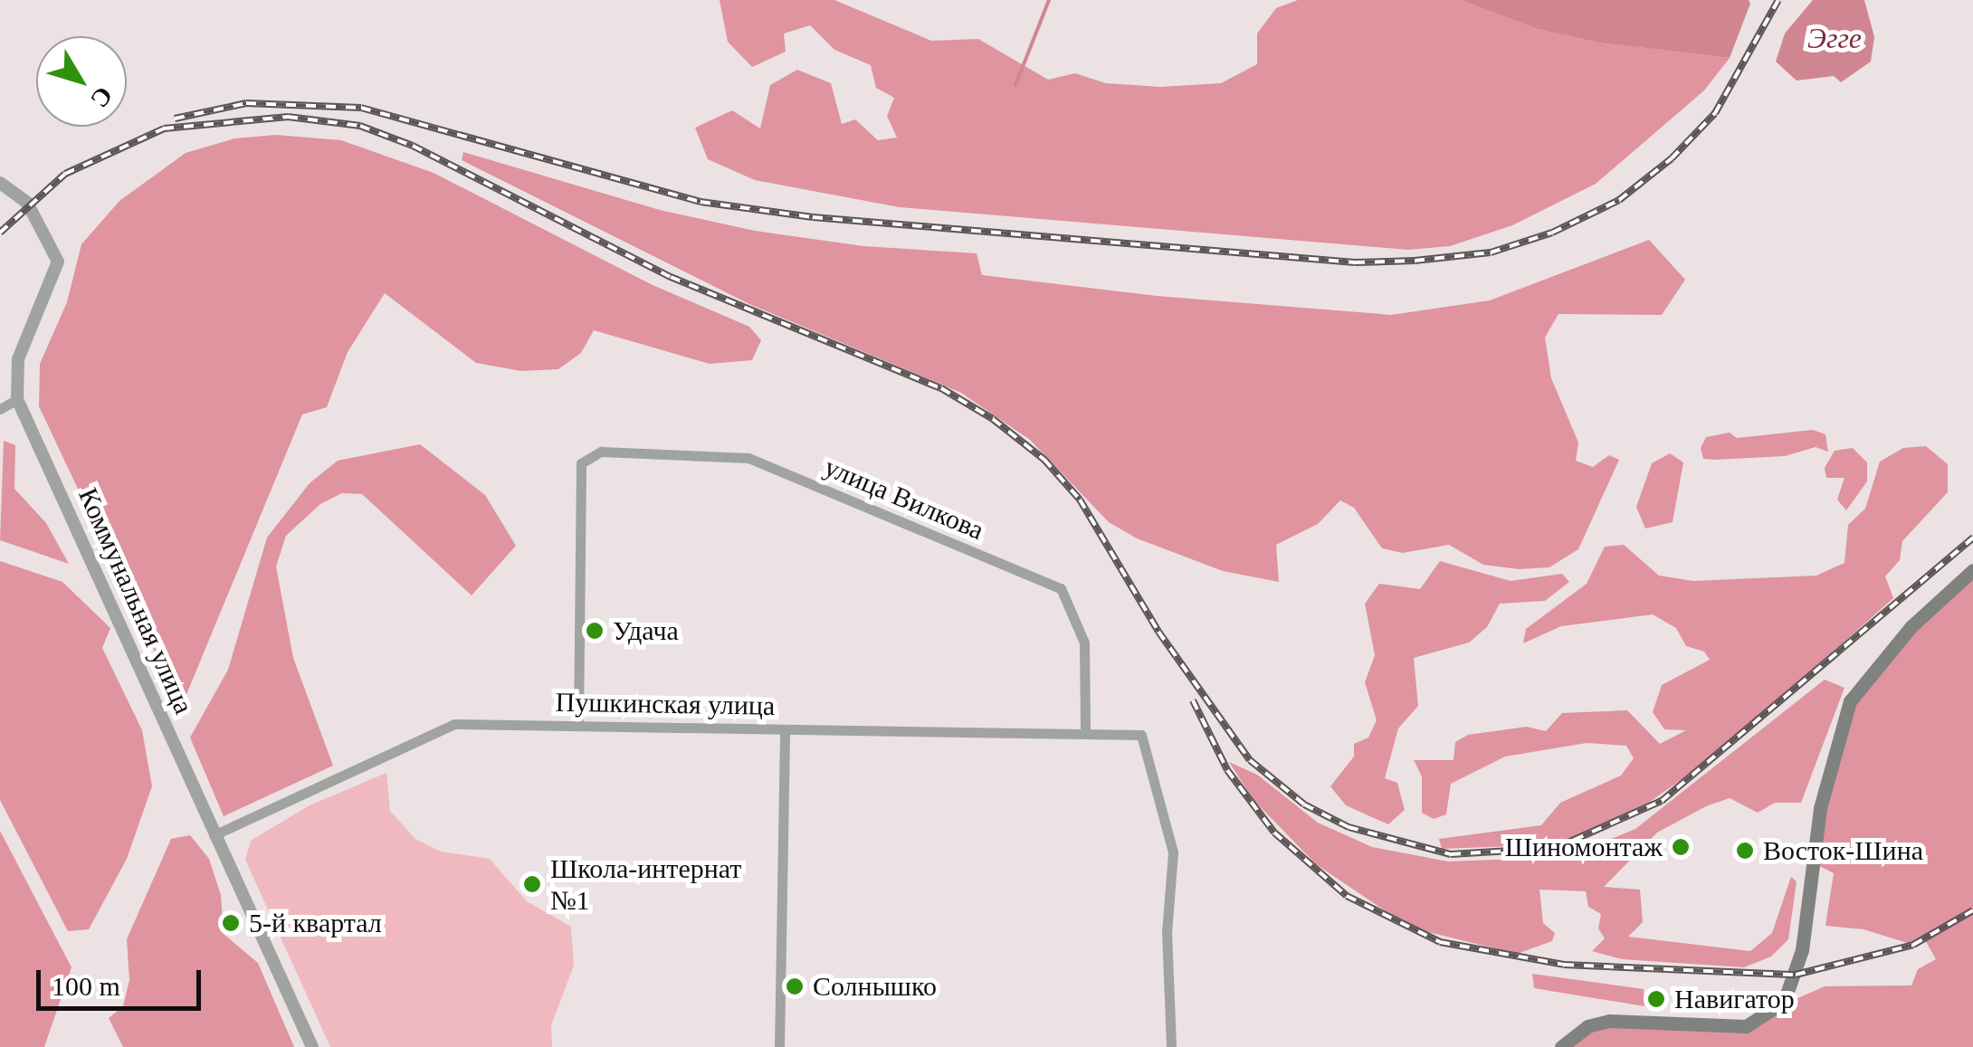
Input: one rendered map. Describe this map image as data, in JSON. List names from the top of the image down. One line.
{"streets":{"street":["улица Вилкова","Коммунальная улица","Пушкинская улица"]},"crossings":[["улица Вилкова","Пушкинская улица"],["Коммунальная улица","Пушкинская улица"]],"water":["Эгге"],"places":["Удача","Шиномонтаж","Восток-Шина","Школа-интернат №1","5-й квартал","Солнышко","Навигатор"],"scale_bar":"100 m","north":"bottom right"}
